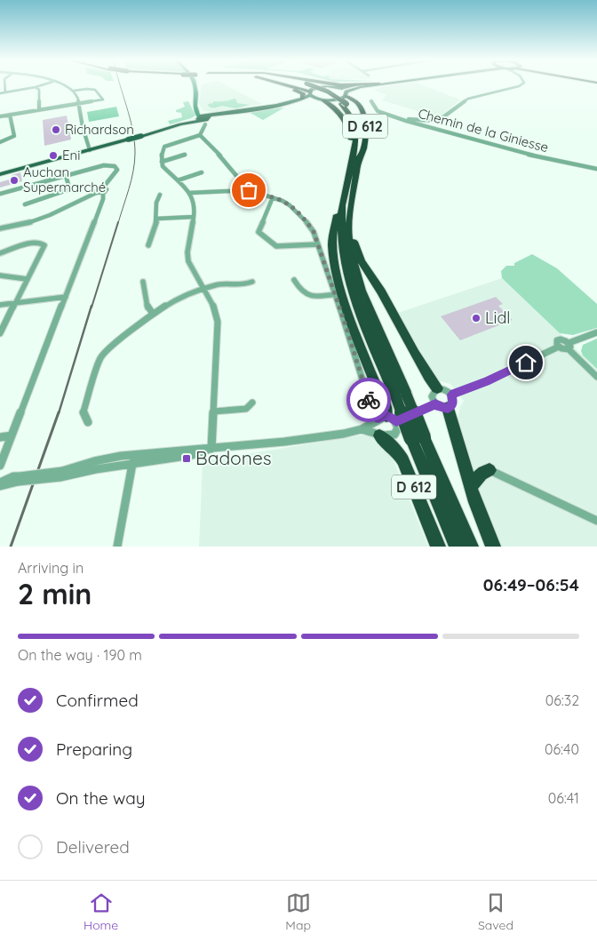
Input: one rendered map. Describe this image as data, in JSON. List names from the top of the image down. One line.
{"streets":{"highway":["D 612"],"street":["Chemin de la Giniesse"]},"places":{"other":["Richardson","Eni","Auchan Supermarché","Lidl"],"transit":["Badones"]},"page":{"heading":["2 min","Arriving in","06:49–06:54"],"bar":"On the way · 190 m","list":[["Confirmed","06:32"],["Preparing","06:40"],["On the way","06:41"],"Delivered"],"tabs":["Home","Map","Saved"]}}
